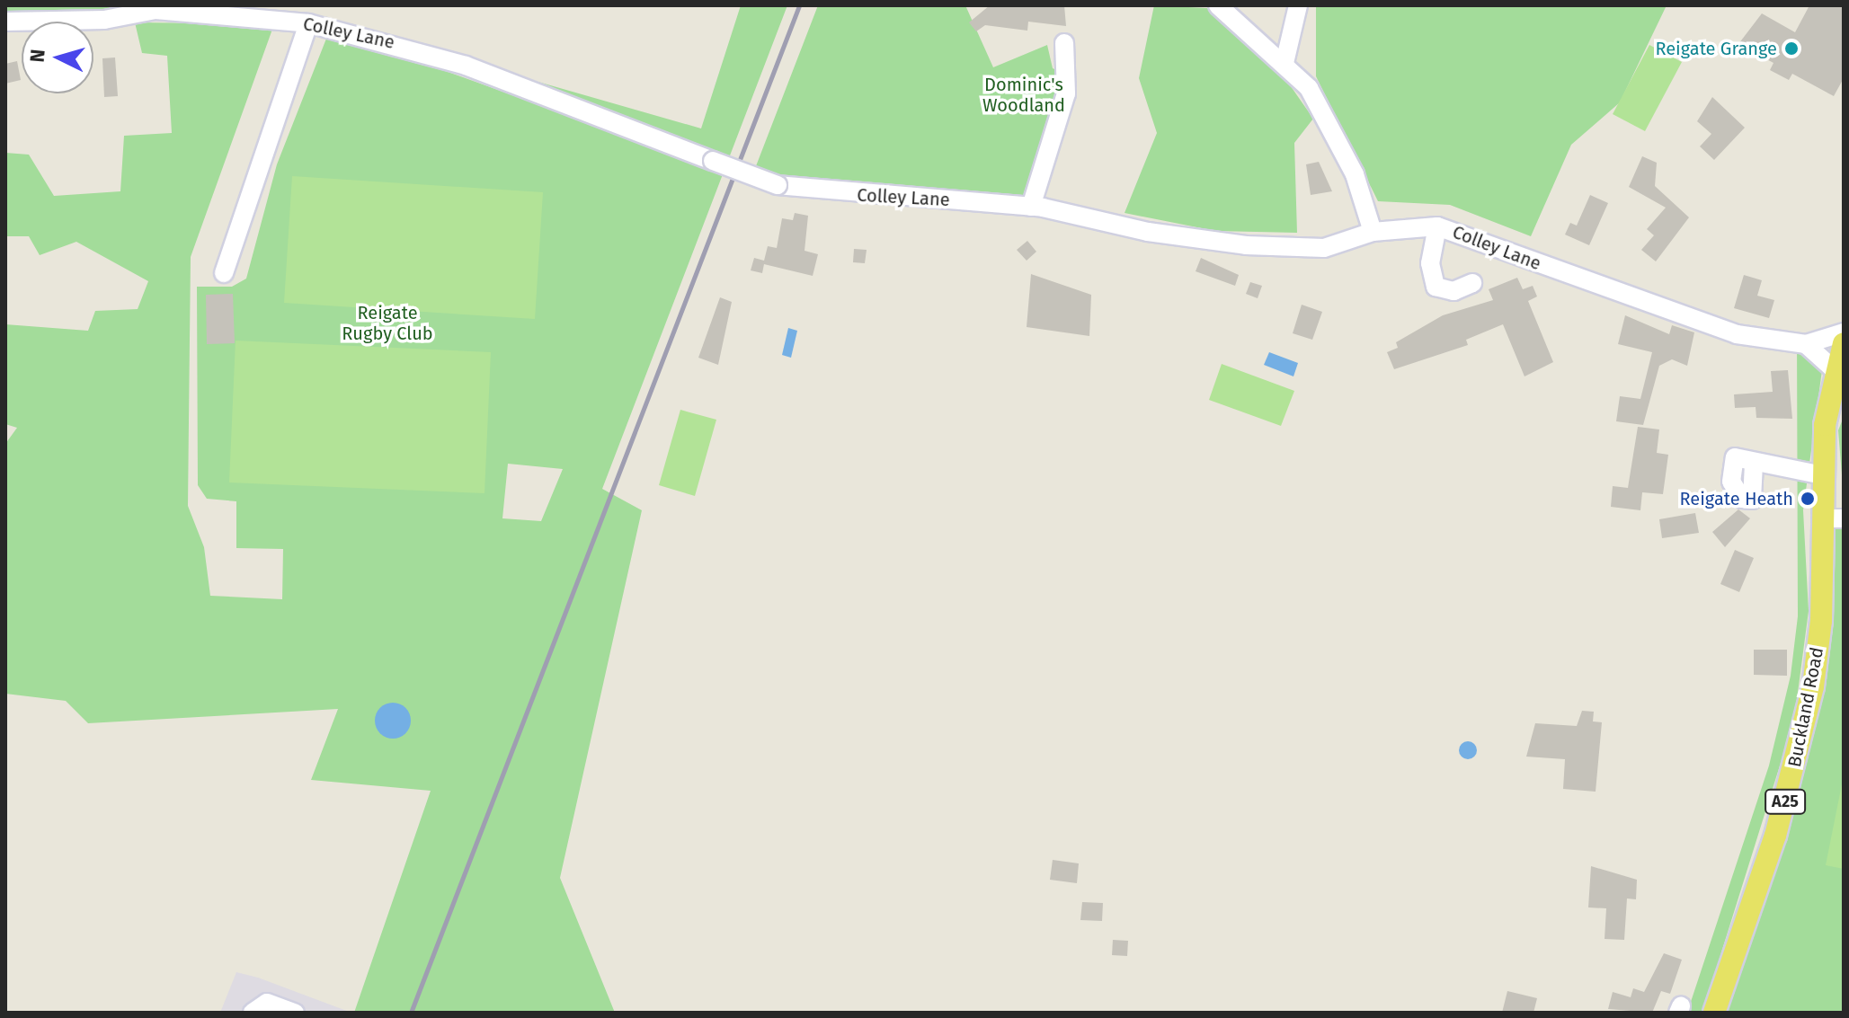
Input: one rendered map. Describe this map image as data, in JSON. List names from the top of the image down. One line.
{"streets":{"main road":["Buckland Road","A25"],"street":["Colley Lane"]},"crossings":[["Buckland Road","A25"]],"parks":["Dominic's Woodland","Reigate Rugby Club"],"places":["Reigate Grange","Reigate Heath"],"north":"left"}
